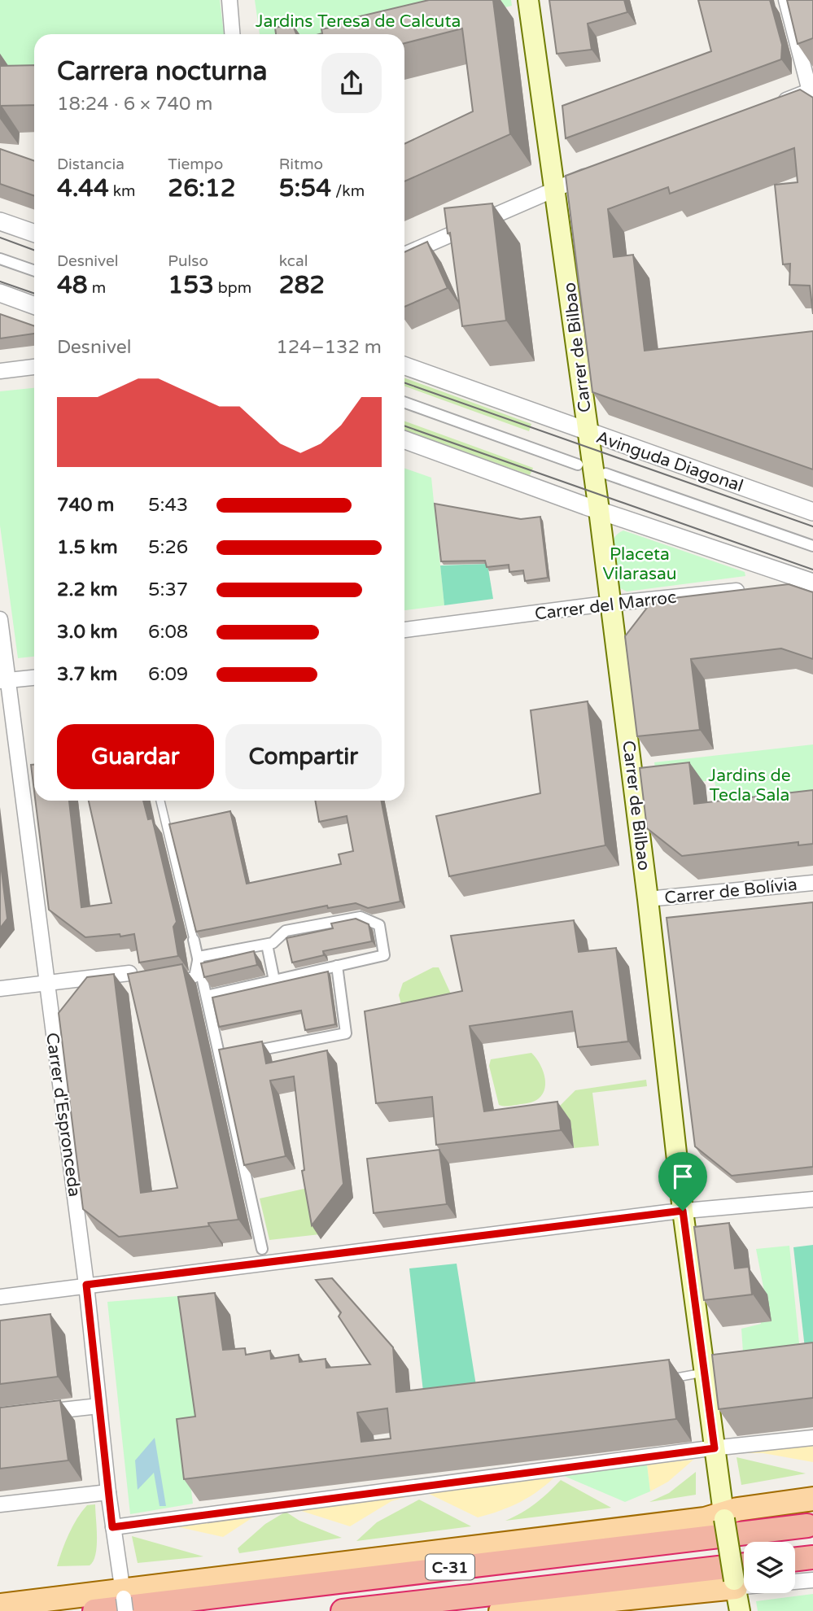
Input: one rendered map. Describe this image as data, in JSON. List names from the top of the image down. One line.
{"streets":{"highway":["C-31"],"main road":["Carrer de Bilbao"],"street":["Avinguda Diagonal","Carrer del Marroc","Carrer de Bolívia","Carrer d'Espronceda"]},"crossings":[["Carrer de Bilbao","Avinguda Diagonal"],["Carrer de Bilbao","Carrer del Marroc"],["Carrer de Bilbao","Carrer de Bolívia"]],"parks":["Jardins Teresa de Calcuta","Placeta Vilarasau","Jardins de Tecla Sala"],"page":{"heading":["Carrera nocturna","18:24 · 6 × 740 m"],"stats":[["Distancia","4.44 km"],["Tiempo","26:12"],["Ritmo","5:54 /km"],["Desnivel","48 m"],["Pulso","153 bpm"],["kcal","282"]],"chart":["Desnivel","124–132 m"],"list":[{"name":"740 m","note":"5:43"},{"name":"1.5 km","note":"5:26"},{"name":"2.2 km","note":"5:37"},{"name":"3.0 km","note":"6:08"},{"name":"3.7 km","note":"6:09"}],"buttons":["Guardar","Compartir"]}}
